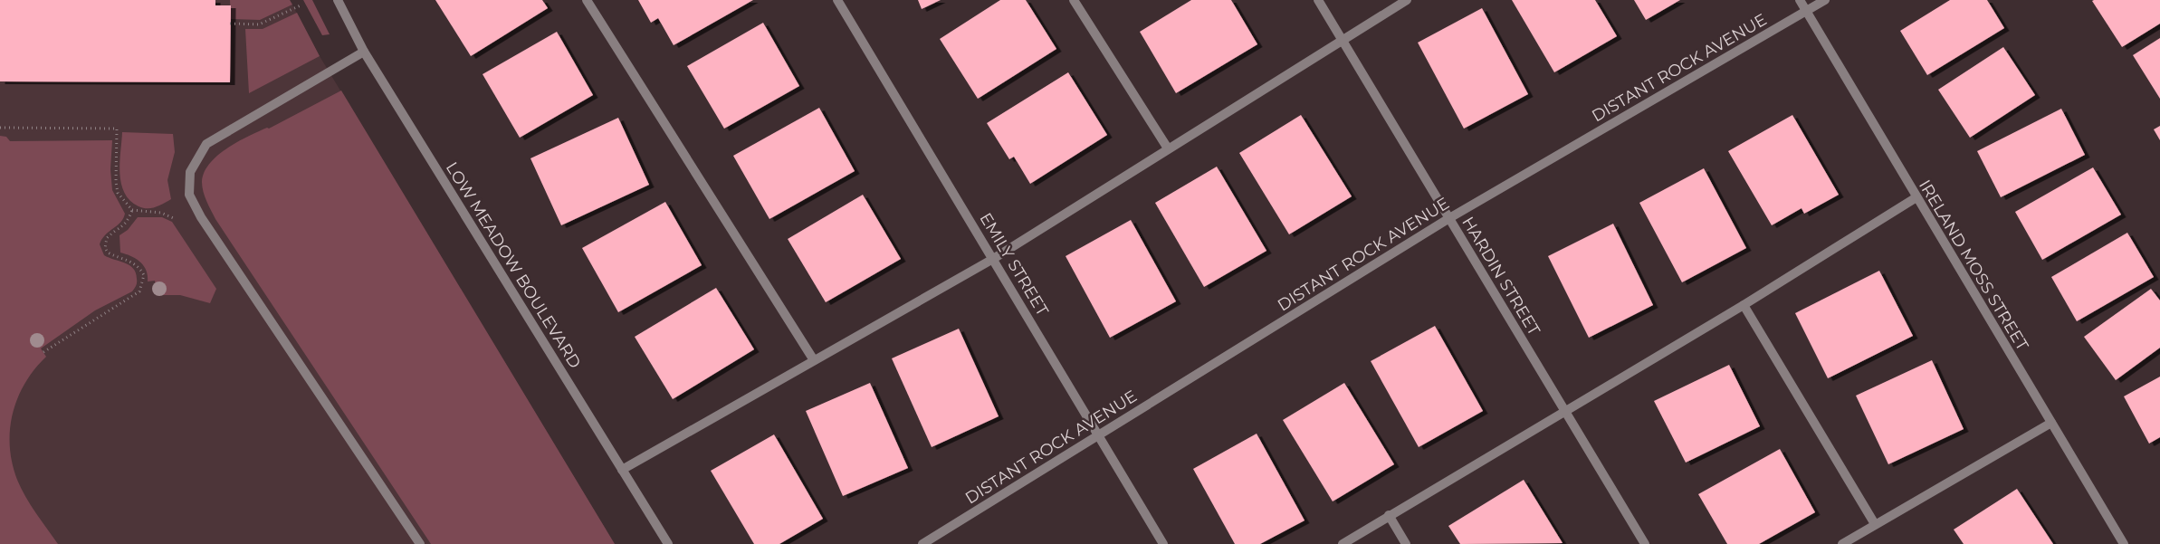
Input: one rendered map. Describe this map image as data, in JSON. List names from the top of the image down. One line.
{"streets":{"street":["DISTANT ROCK AVENUE","EMILY STREET","LOW MEADOW BOULEVARD","IRELAND MOSS STREET","HARDIN STREET"]},"crossings":[["DISTANT ROCK AVENUE","EMILY STREET"],["DISTANT ROCK AVENUE","IRELAND MOSS STREET"],["DISTANT ROCK AVENUE","HARDIN STREET"]]}
